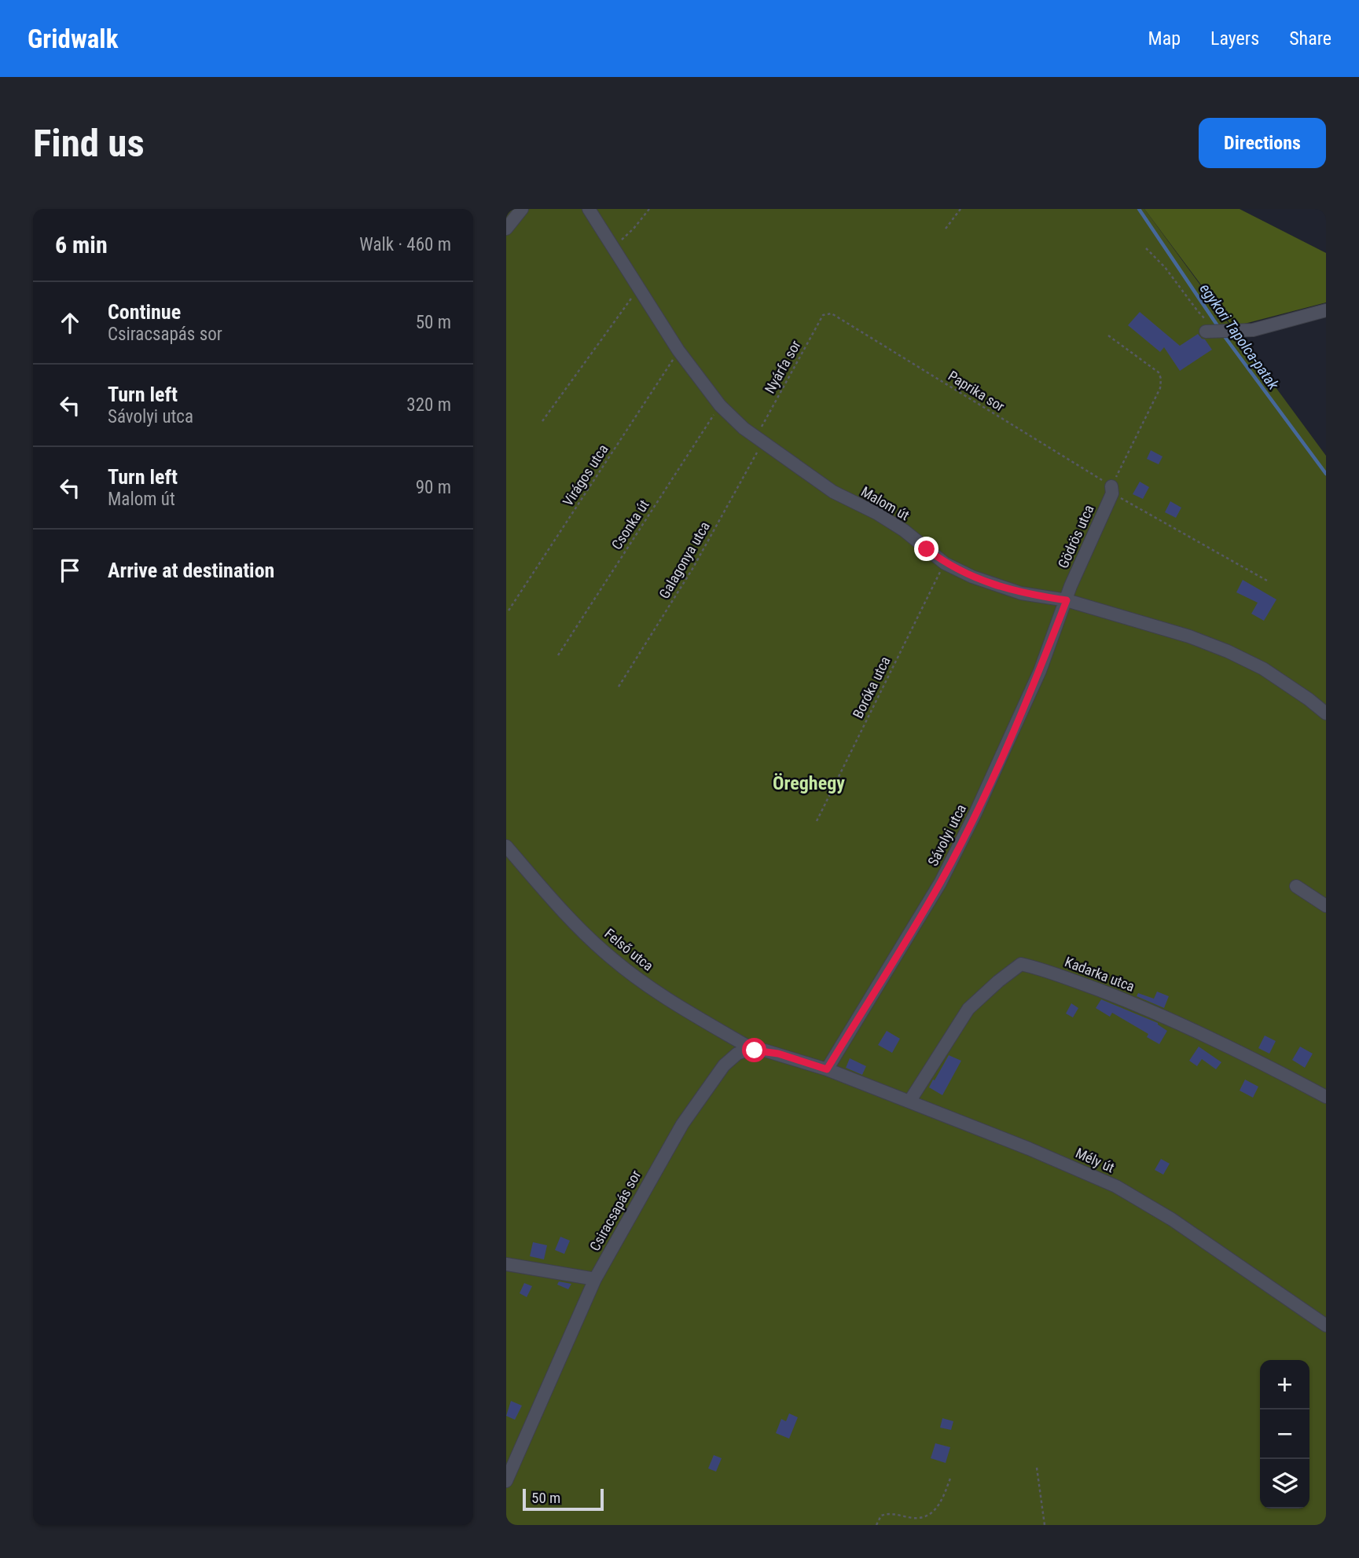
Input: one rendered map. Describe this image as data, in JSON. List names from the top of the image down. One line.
{"streets":{"street":["Malom út","Gödrös utca","Sávolyi utca","Felső utca","Kadarka utca","Mély út","Csiracsapás sor"],"path":["Nyárfa sor","Paprika sor","Virágos utca","Csonka út","Galagonya utca","Boróka utca"]},"crossings":[["Nyárfa sor","Paprika sor"],["Nyárfa sor","Malom út"],["Nyárfa sor","Galagonya utca"],["Paprika sor","Gödrös utca"],["Virágos utca","Malom út"],["Malom út","Csonka út"],["Malom út","Gödrös utca"],["Malom út","Galagonya utca"],["Malom út","Boróka utca"],["Malom út","Sávolyi utca"],["Gödrös utca","Sávolyi utca"],["Sávolyi utca","Mély út"],["Felső utca","Csiracsapás sor"],["Kadarka utca","Mély út"]],"districts":["Öreghegy"],"water":["egykori Tapolca-patak"],"scale_bar":"50 m","page":{"header":"Gridwalk","nav":["Map","Layers","Share"],"buttons":"Directions","title":"Find us","heading":["6 min","Walk · 460 m"],"list":[["Continue","Csiracsapás sor","50 m"],["Turn left","Sávolyi utca","320 m"],["Turn left","Malom út","90 m"],"Arrive at destination"],"map_buttons":["+","−"],"scale":"50 m"}}
